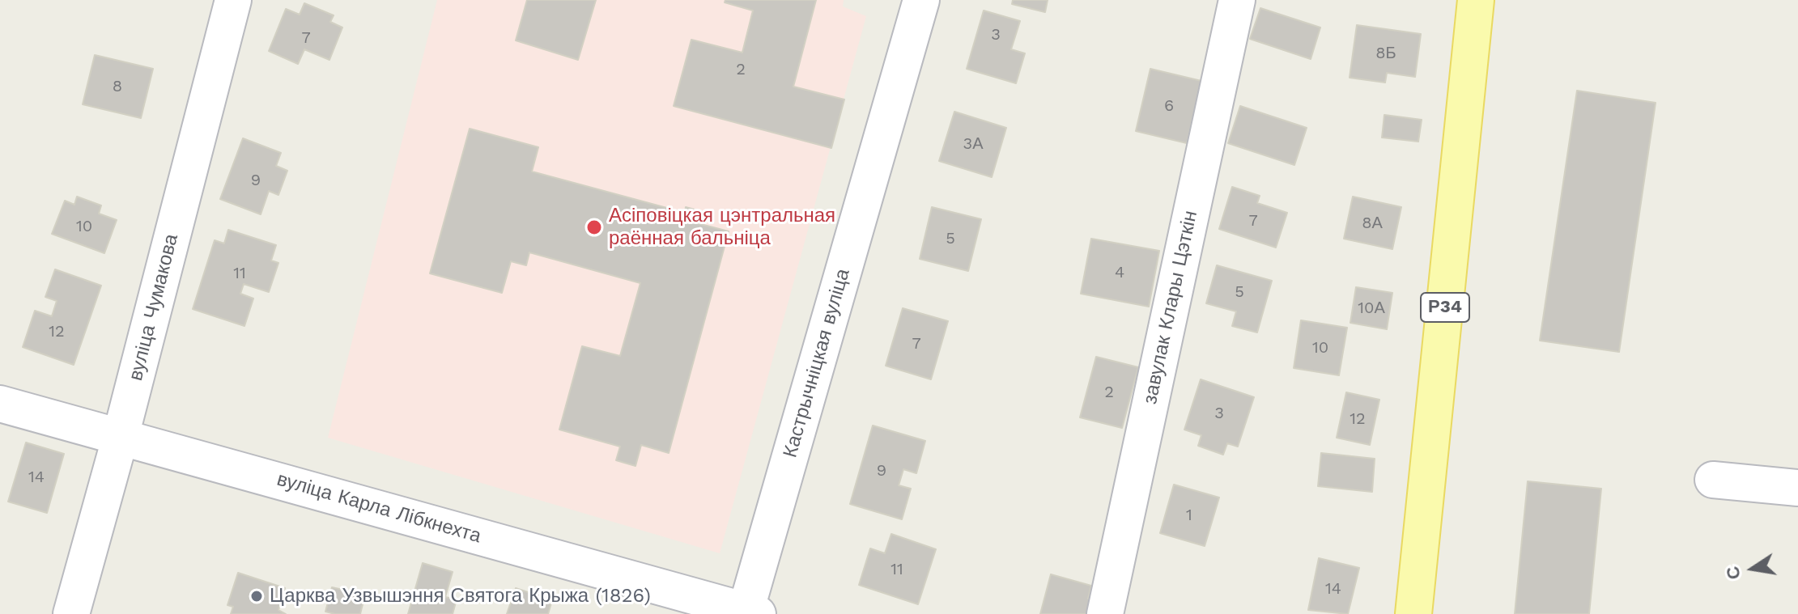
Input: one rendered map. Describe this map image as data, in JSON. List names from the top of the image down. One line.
{"streets":{"main road":["Р34"],"street":["вуліца Чумакова","завулак Клары Цэткін","Кастрычніцкая вуліца","вуліца Карла Лібкнехта"]},"crossings":[["вуліца Чумакова","вуліца Карла Лібкнехта"],["Кастрычніцкая вуліца","вуліца Карла Лібкнехта"]],"places":["Асіповіцкая цэнтральная раённая бальніца","Царква Узвышэння Святога Крыжа (1826)"],"house_numbers":["3","7","8Б","2","8","6","3А","9","7","8А","10","5","4","11","5","10А","12","7","10","2","3","12","9","14","1","11","14"],"north":"left"}
